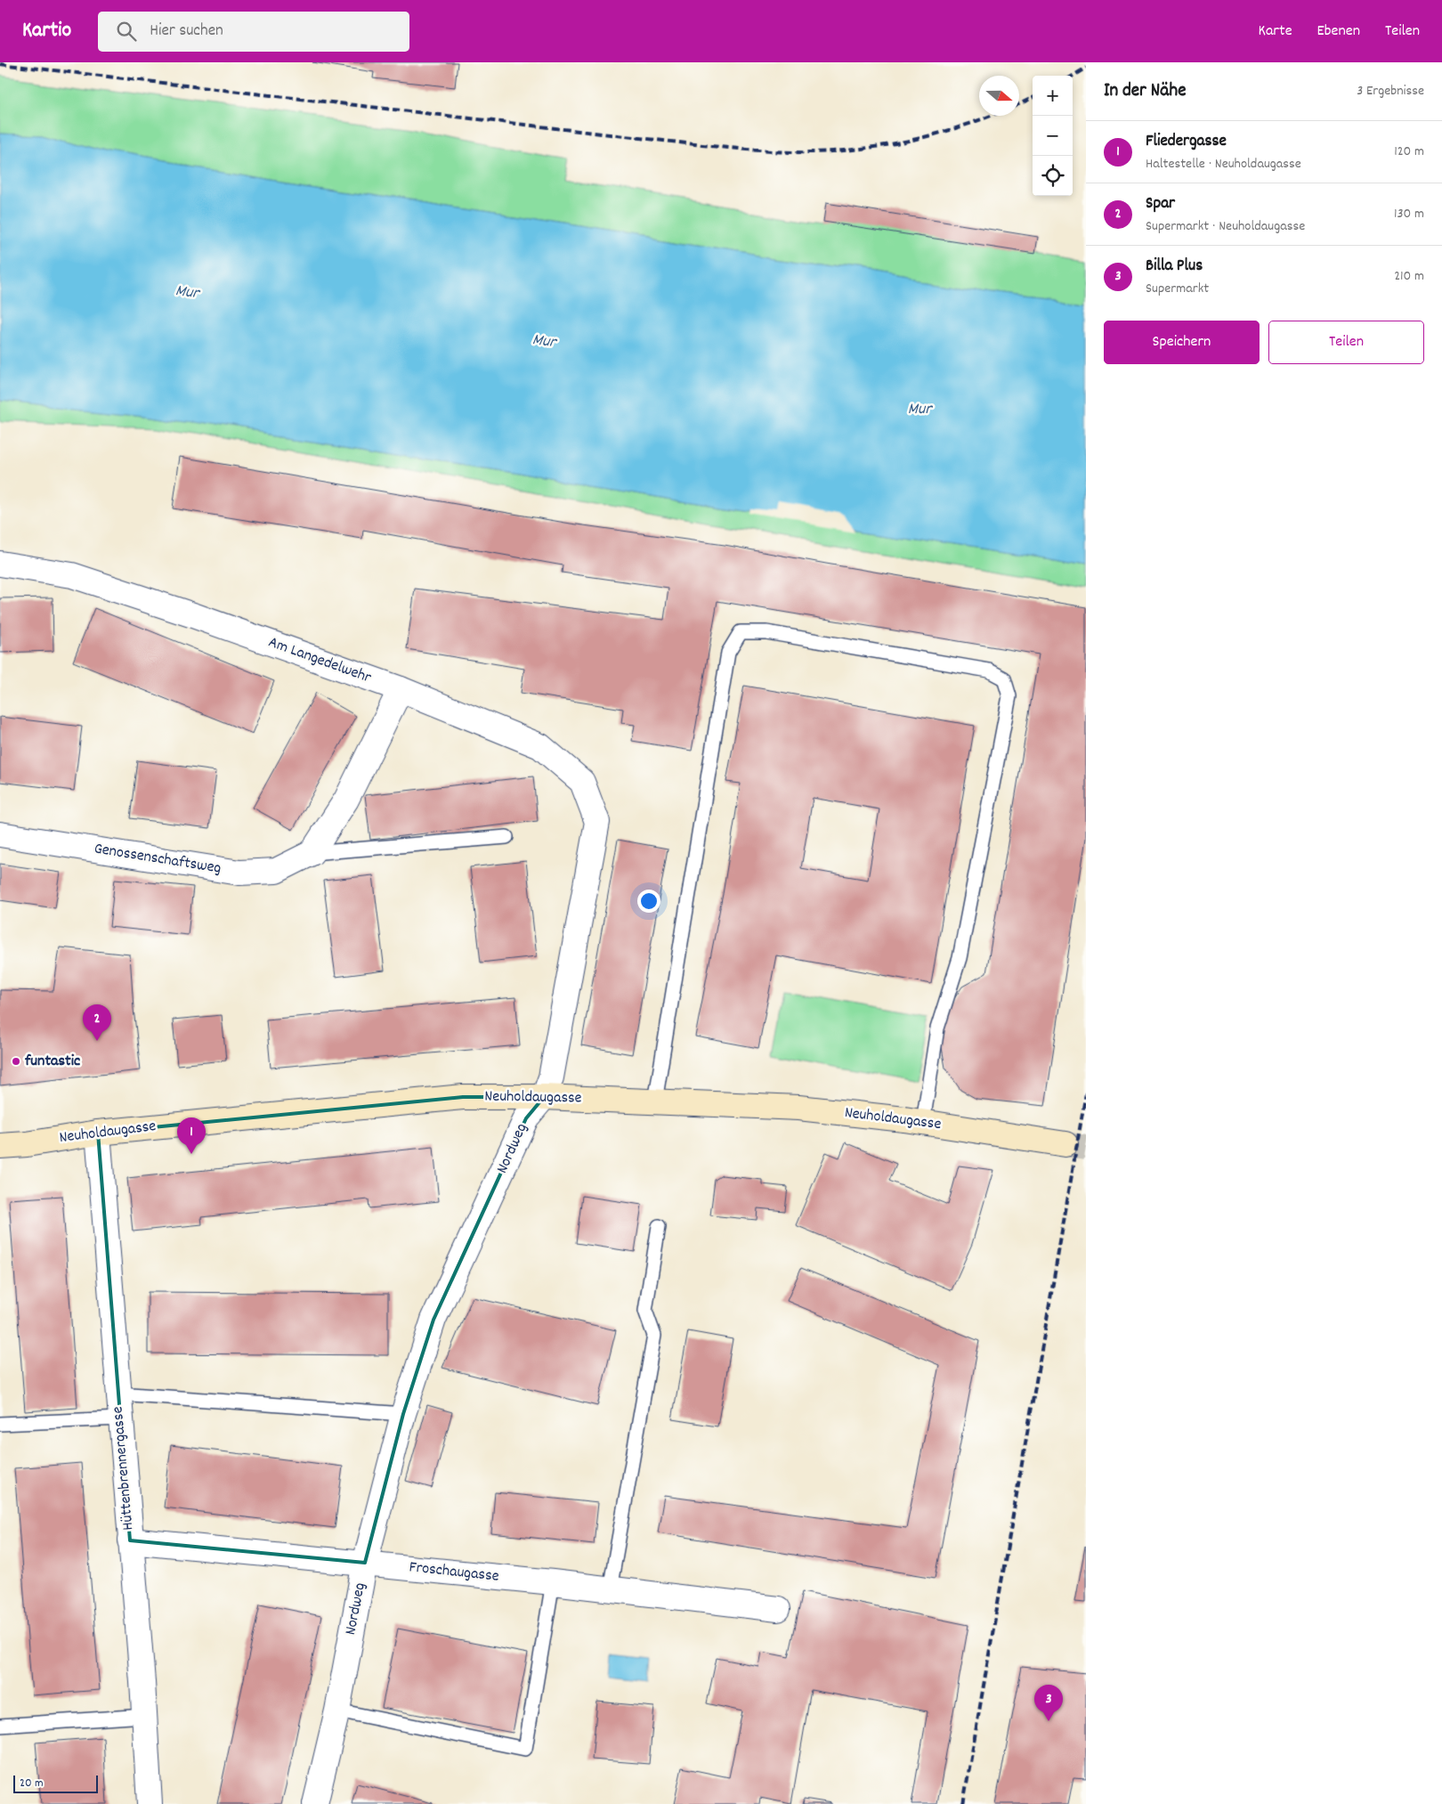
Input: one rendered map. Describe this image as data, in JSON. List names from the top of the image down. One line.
{"streets":{"street":["Am Langedelwehr","Genossenschaftsweg","Neuholdaugasse","Nordweg","Hüttenbrennergasse","Froschaugasse"]},"crossings":[["Am Langedelwehr","Nordweg"],["Neuholdaugasse","Nordweg"],["Neuholdaugasse","Hüttenbrennergasse"],["Nordweg","Froschaugasse"],["Hüttenbrennergasse","Froschaugasse"]],"water":["Mur"],"places":["funtastic"],"scale_bar":"20 m","north":"right","page":{"header":"Kartio","search":"Hier suchen","nav":["Karte","Ebenen","Teilen"],"heading":["In der Nähe","3 Ergebnisse"],"map_buttons":["+","−"],"list":[{"mark":"1","name":"Fliedergasse","note":"Haltestelle · Neuholdaugasse","value":"120 m"},{"mark":"2","name":"Spar","note":"Supermarkt · Neuholdaugasse","value":"130 m"},{"mark":"3","name":"Billa Plus","note":"Supermarkt","value":"210 m"}],"buttons":["Speichern","Teilen"],"pins":["2","1","3"],"scale":"20 m"}}
